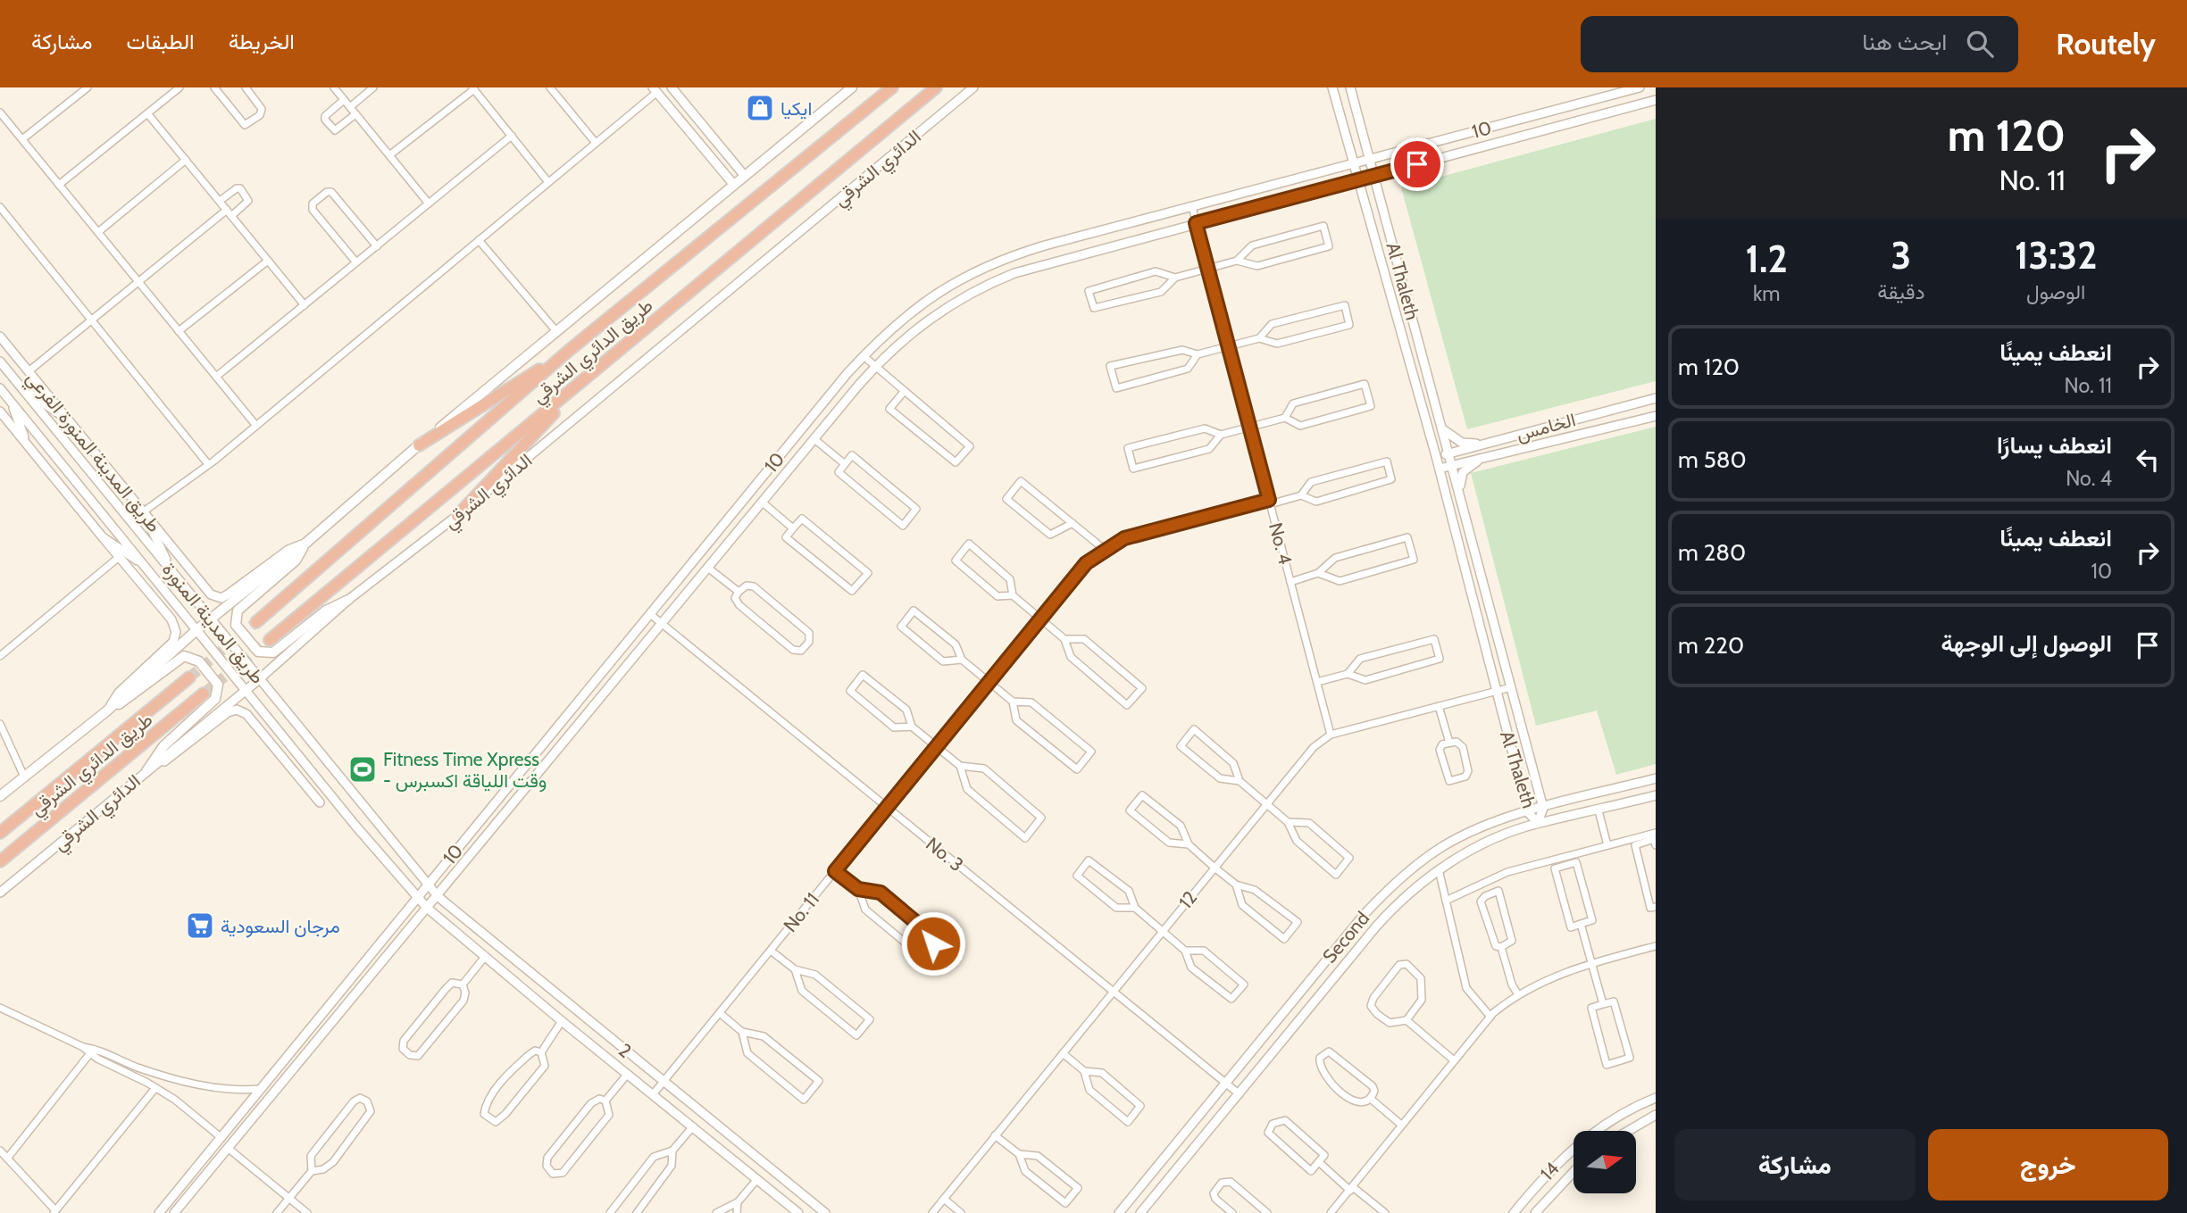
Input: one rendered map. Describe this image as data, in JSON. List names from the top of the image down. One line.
{"streets":{"highway":["طريق الدائري الشرقي"],"street":["10","الدائري الشرقي","Al Thaleth","الخامس","طريق المدينة المنورة الفرعي","No. 4","طريق المدينة المنورة","No. 3","12","No. 11","Second","2","14"]},"crossings":[["10","Al Thaleth"],["10","No. 4"],["10","طريق المدينة المنورة"],["10","No. 3"],["10","2"],["الدائري الشرقي","طريق المدينة المنورة"],["Al Thaleth","الخامس"],["Al Thaleth","12"],["Al Thaleth","Second"],["طريق المدينة المنورة الفرعي","طريق المدينة المنورة"],["No. 4","12"],["No. 4","No. 11"],["طريق المدينة المنورة","2"],["No. 3","12"],["No. 3","No. 11"],["No. 3","Second"],["No. 11","2"]],"places":{"shop":["ايكيا"],"sports":["Fitness Time Xpress - وقت اللياقة اكسبرس"],"supermarket":["مرجان السعودية"]},"north":"right","page":{"header":"Routely","search":"ابحث هنا","nav":["الخريطة","الطبقات","مشاركة"],"turn":["120 m","No. 11"],"eta":["13:32","الوصول","3","دقيقة","1.2","km"],"list":[{"name":"انعطف يمينًا","note":"No. 11","value":"120 m"},{"name":"انعطف يسارًا","note":"No. 4","value":"580 m"},{"name":"انعطف يمينًا","note":"10","value":"280 m"},{"name":"الوصول إلى الوجهة","value":"220 m"}],"buttons":["خروج","مشاركة"]}}
